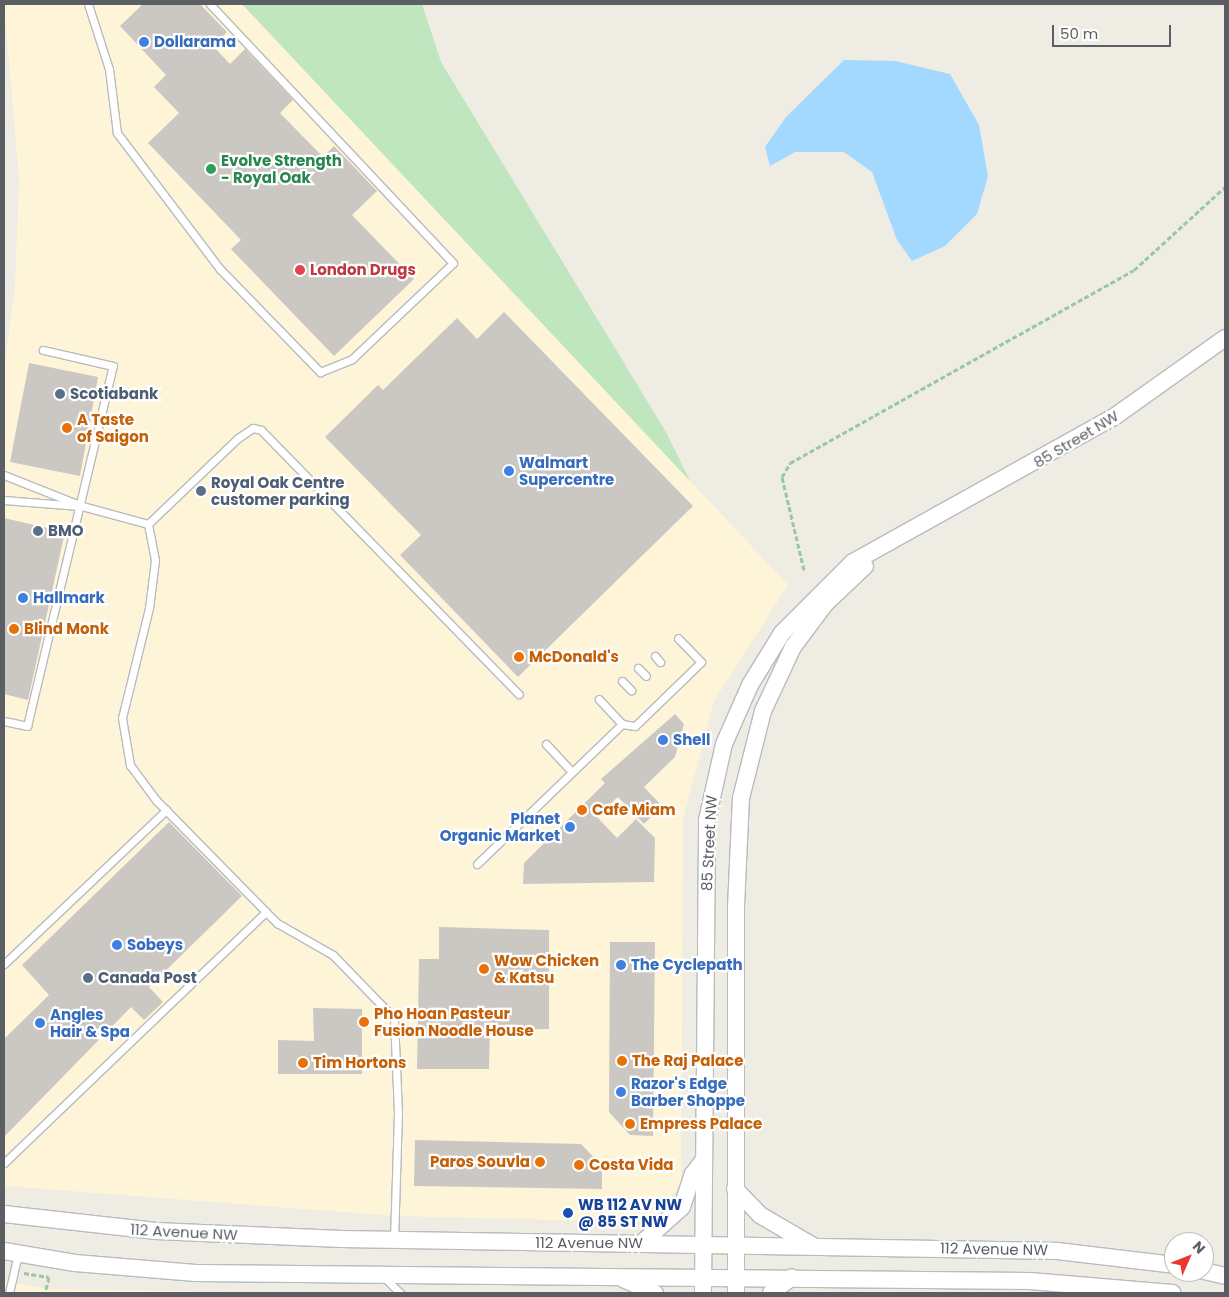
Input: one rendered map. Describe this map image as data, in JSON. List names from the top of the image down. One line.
{"streets":{"street":["85 Street NW","112 Avenue NW"]},"crossings":[["85 Street NW","112 Avenue NW"]],"places":["Dollarama","Evolve Strength - Royal Oak","London Drugs","Scotiabank","A Taste of Saigon","Walmart Supercentre","Royal Oak Centre customer parking","BMO","Hallmark","Blind Monk","McDonald's","Shell","Cafe Miam","Planet Organic Market","Sobeys","The Cyclepath","Wow Chicken & Katsu","Canada Post","Pho Hoan Pasteur Fusion Noodle House","Angles Hair & Spa","The Raj Palace","Tim Hortons","Razor's Edge Barber Shoppe","Empress Palace","Paros Souvla","Costa Vida","WB 112 AV NW @ 85 ST NW"],"scale_bar":"50 m","north":"top right"}
